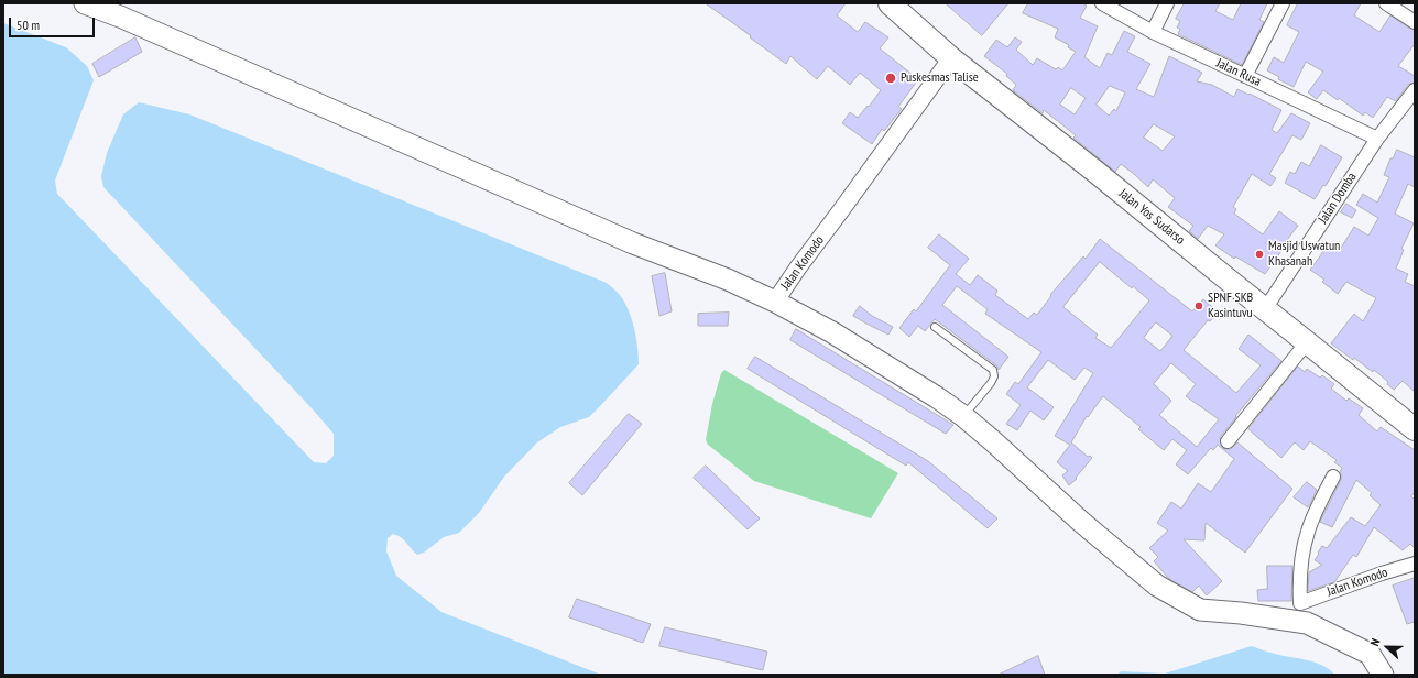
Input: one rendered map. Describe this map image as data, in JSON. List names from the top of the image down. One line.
{"streets":{"highway":["Jalan Yos Sudarso"],"main road":["Jalan Komodo"],"street":["Jalan Rusa","Jalan Domba"]},"crossings":[["Jalan Rusa","Jalan Domba"],["Jalan Domba","Jalan Yos Sudarso"],["Jalan Yos Sudarso","Jalan Komodo"]],"places":["Puskesmas Talise","Masjid Uswatun Khasanah","SPNF SKB Kasintuvu"],"scale_bar":"50 m","north":"left"}
